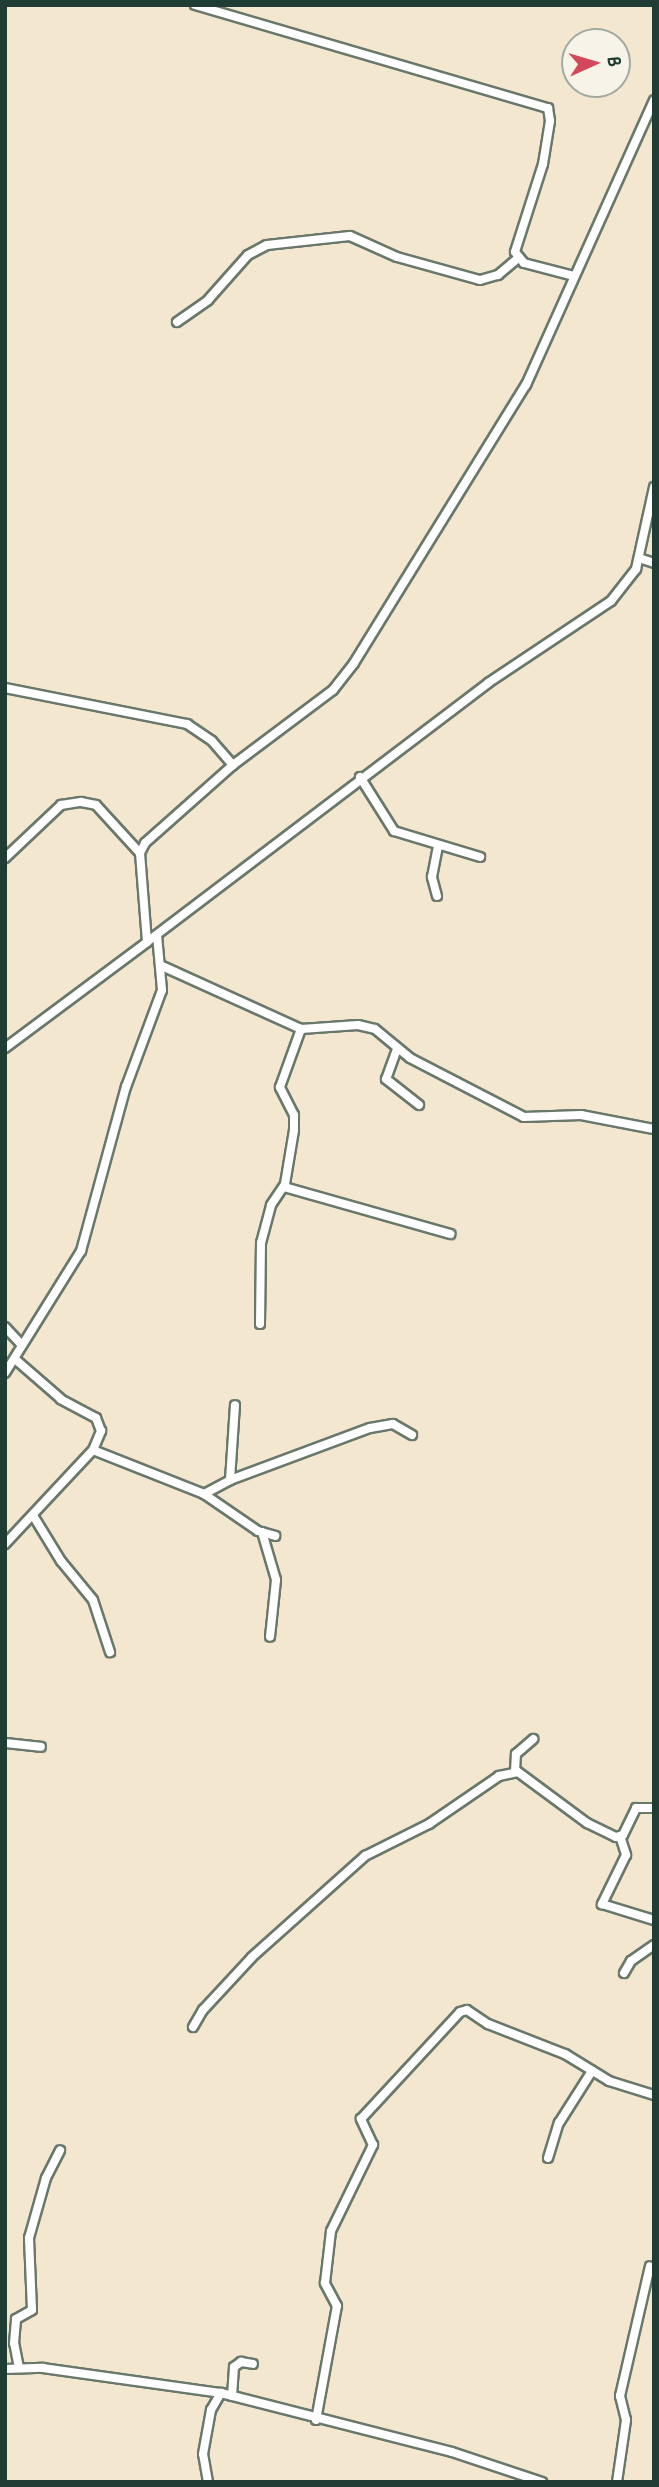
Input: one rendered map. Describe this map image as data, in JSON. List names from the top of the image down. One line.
{"north":"right"}
